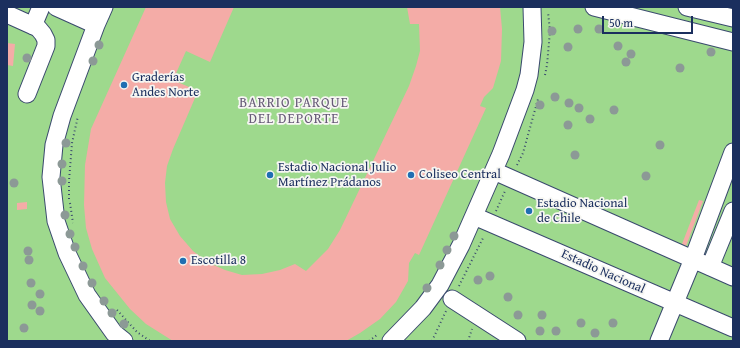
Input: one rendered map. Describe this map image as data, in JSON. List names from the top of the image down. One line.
{"streets":{"street":["Estadio Nacional"]},"districts":["BARRIO PARQUE DEL DEPORTE"],"places":["Graderías Andes Norte","Estadio Nacional Julio Martínez Prádanos","Coliseo Central","Estadio Nacional de Chile","Escotilla 8"],"scale_bar":"50 m"}
